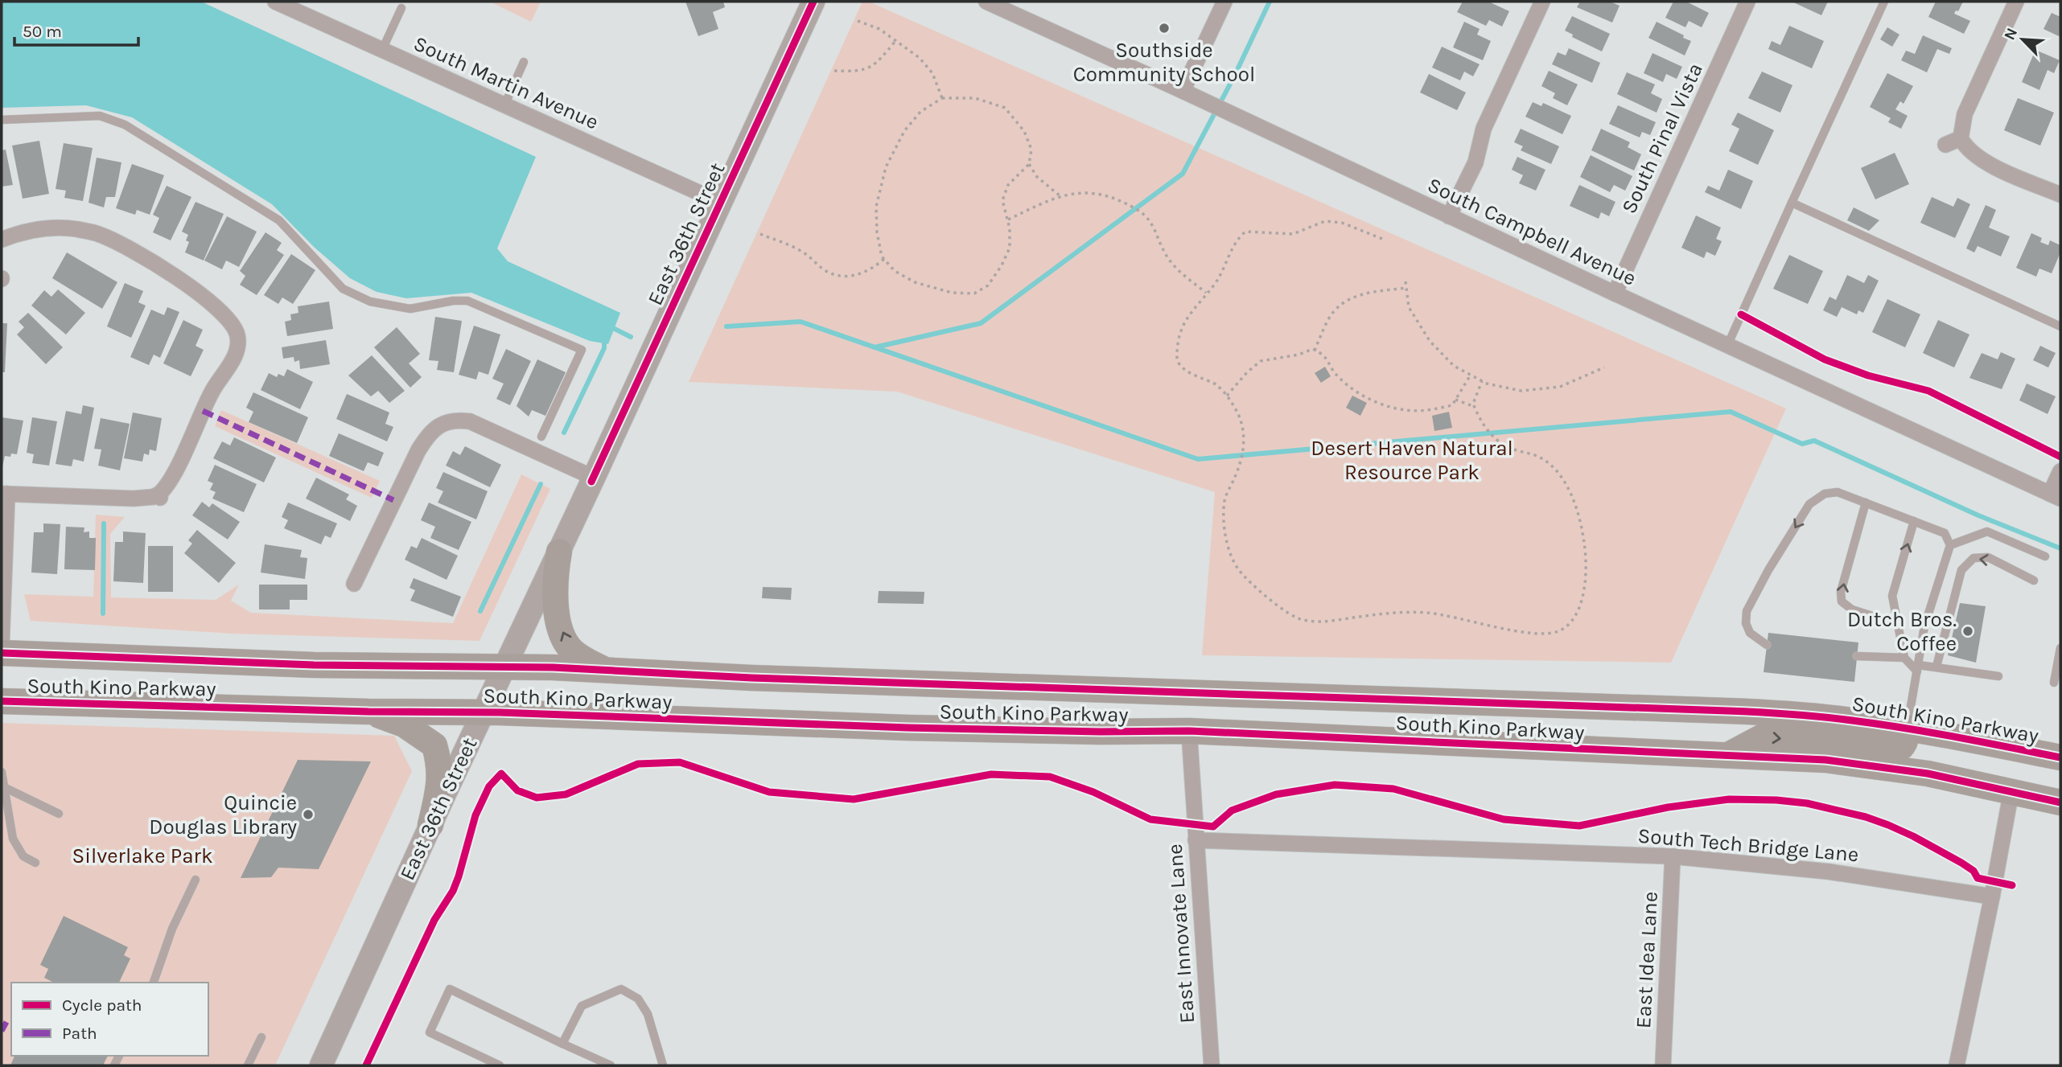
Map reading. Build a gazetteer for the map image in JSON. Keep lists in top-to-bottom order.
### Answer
{
  "streets": {
    "main road": ["East 36th Street", "South Kino Parkway"],
    "street": [
      "South Martin Avenue",
      "South Pinal Vista",
      "South Campbell Avenue",
      "South Tech Bridge Lane",
      "East Innovate Lane",
      "East Idea Lane"
    ]
  },
  "crossings": [
    ["South Martin Avenue", "East 36th Street"],
    ["South Pinal Vista", "South Campbell Avenue"],
    ["East 36th Street", "South Kino Parkway"],
    ["South Kino Parkway", "East Innovate Lane"],
    ["South Tech Bridge Lane", "East Innovate Lane"],
    ["South Tech Bridge Lane", "East Idea Lane"]
  ],
  "parks": ["Desert Haven Natural Resource Park", "Silverlake Park"],
  "places": ["Southside Community School", "Dutch Bros. Coffee", "Quincie Douglas Library"],
  "legend": ["Cycle path", "Path"],
  "scale_bar": "50 m",
  "north": "top left"
}
